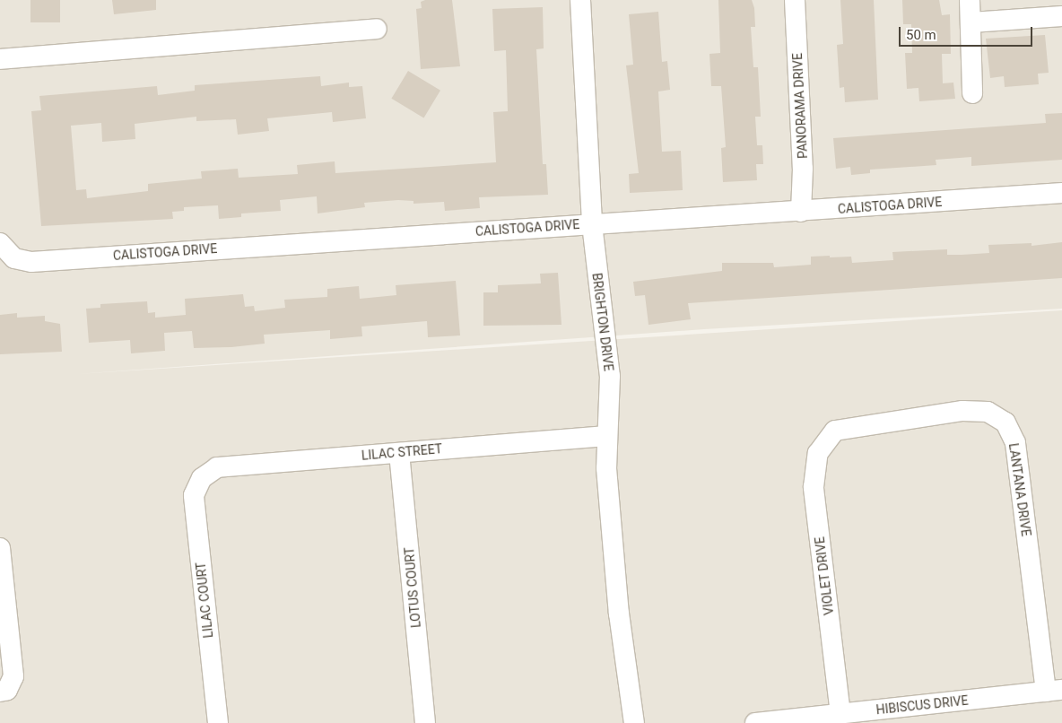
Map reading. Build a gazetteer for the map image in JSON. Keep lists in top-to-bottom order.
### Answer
{
  "streets": {
    "street": [
      "PANORAMA DRIVE",
      "CALISTOGA DRIVE",
      "BRIGHTON DRIVE",
      "LILAC STREET",
      "LANTANA DRIVE",
      "VIOLET DRIVE",
      "LOTUS COURT",
      "LILAC COURT",
      "HIBISCUS DRIVE"
    ]
  },
  "crossings": [
    ["PANORAMA DRIVE", "CALISTOGA DRIVE"],
    ["CALISTOGA DRIVE", "BRIGHTON DRIVE"],
    ["BRIGHTON DRIVE", "LILAC STREET"],
    ["LILAC STREET", "LOTUS COURT"],
    ["LILAC STREET", "LILAC COURT"],
    ["LANTANA DRIVE", "VIOLET DRIVE"],
    ["LANTANA DRIVE", "HIBISCUS DRIVE"],
    ["VIOLET DRIVE", "HIBISCUS DRIVE"]
  ],
  "scale_bar": "50 m"
}
